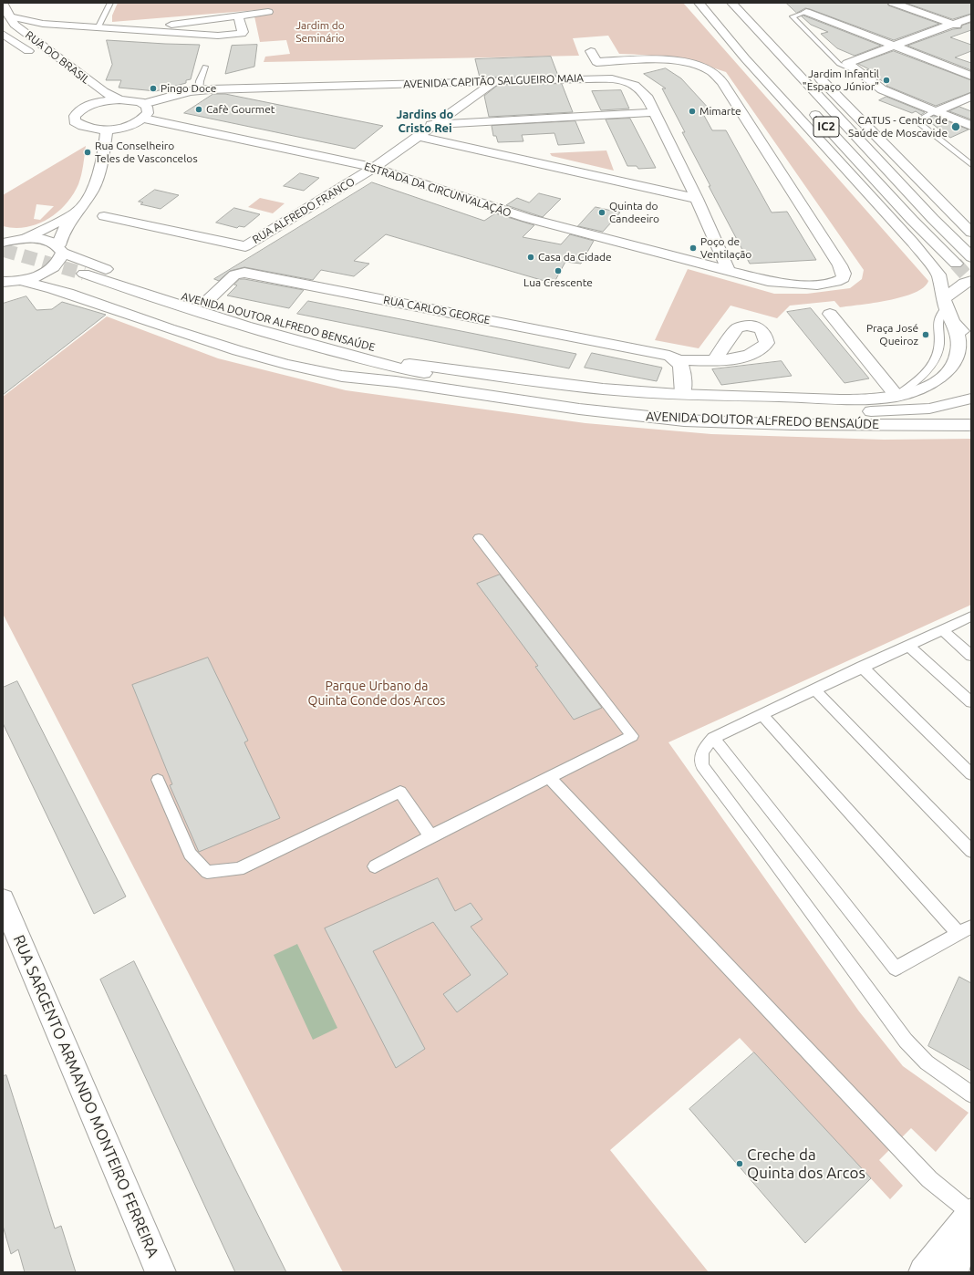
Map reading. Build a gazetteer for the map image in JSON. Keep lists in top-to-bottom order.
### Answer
{
  "streets": {
    "main road": [
      "RUA DO BRASIL",
      "AVENIDA CAPITÃO SALGUEIRO MAIA",
      "IC2",
      "ESTRADA DA CIRCUNVALAÇÃO",
      "RUA ALFREDO FRANCO",
      "RUA CARLOS GEORGE",
      "AVENIDA DOUTOR ALFREDO BENSAÚDE",
      "RUA SARGENTO ARMANDO MONTEIRO FERREIRA"
    ]
  },
  "crossings": [
    ["AVENIDA CAPITÃO SALGUEIRO MAIA", "ESTRADA DA CIRCUNVALAÇÃO"],
    ["AVENIDA CAPITÃO SALGUEIRO MAIA", "RUA ALFREDO FRANCO"],
    ["ESTRADA DA CIRCUNVALAÇÃO", "RUA ALFREDO FRANCO"],
    ["RUA CARLOS GEORGE", "AVENIDA DOUTOR ALFREDO BENSAÚDE"]
  ],
  "districts": ["Jardins do Cristo Rei"],
  "parks": ["Jardim do Seminário", "Parque Urbano da Quinta Conde dos Arcos"],
  "places": [
    "Jardim Infantil \"Espaço Júnior\"",
    "Pingo Doce",
    "Cafè Gourmet",
    "Mimarte",
    "CATUS - Centro de Saúde de Moscavide",
    "Rua Conselheiro Teles de Vasconcelos",
    "Quinta do Candeeiro",
    "Poço de Ventilação",
    "Casa da Cidade",
    "Lua Crescente",
    "Praça José Queiroz",
    "Creche da Quinta dos Arcos"
  ]
}
